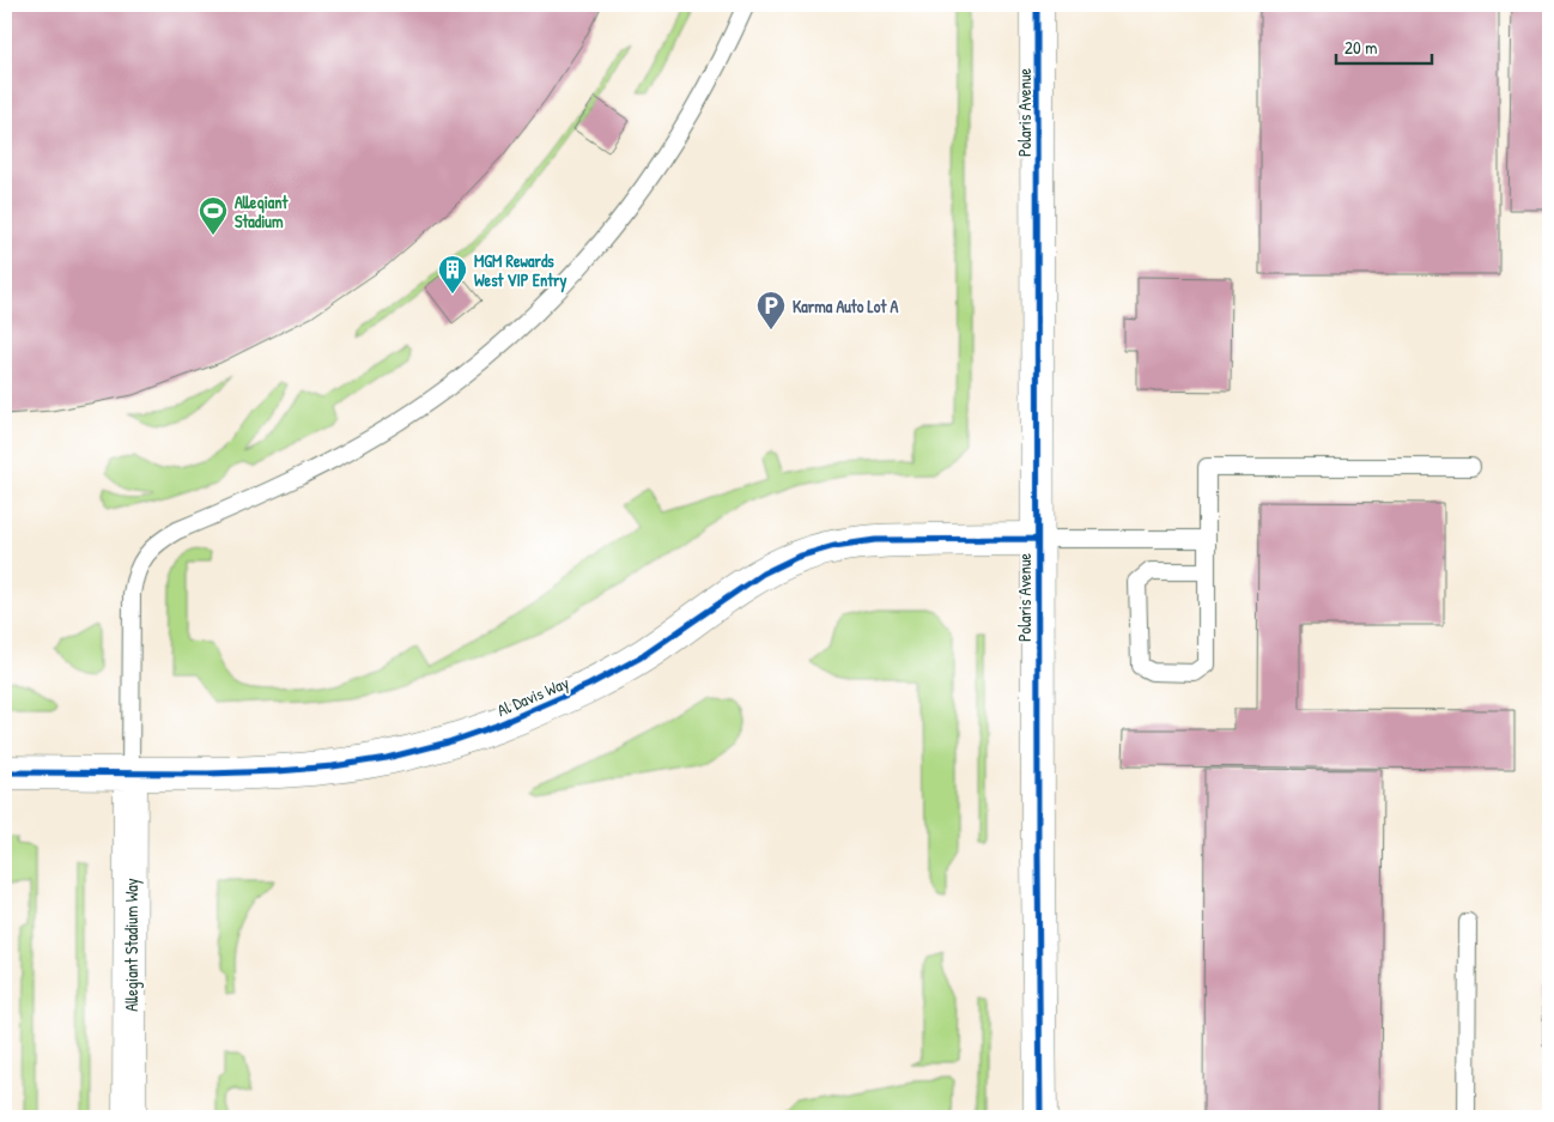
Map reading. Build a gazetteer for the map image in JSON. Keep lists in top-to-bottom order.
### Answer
{
  "streets": {
    "street": ["Polaris Avenue", "Al Davis Way", "Allegiant Stadium Way"]
  },
  "crossings": [
    ["Polaris Avenue", "Al Davis Way"],
    ["Al Davis Way", "Allegiant Stadium Way"]
  ],
  "places": {
    "sports": ["Allegiant Stadium"],
    "building": ["MGM Rewards West VIP Entry"],
    "parking": ["Karma Auto Lot A"]
  },
  "scale_bar": "20 m"
}
